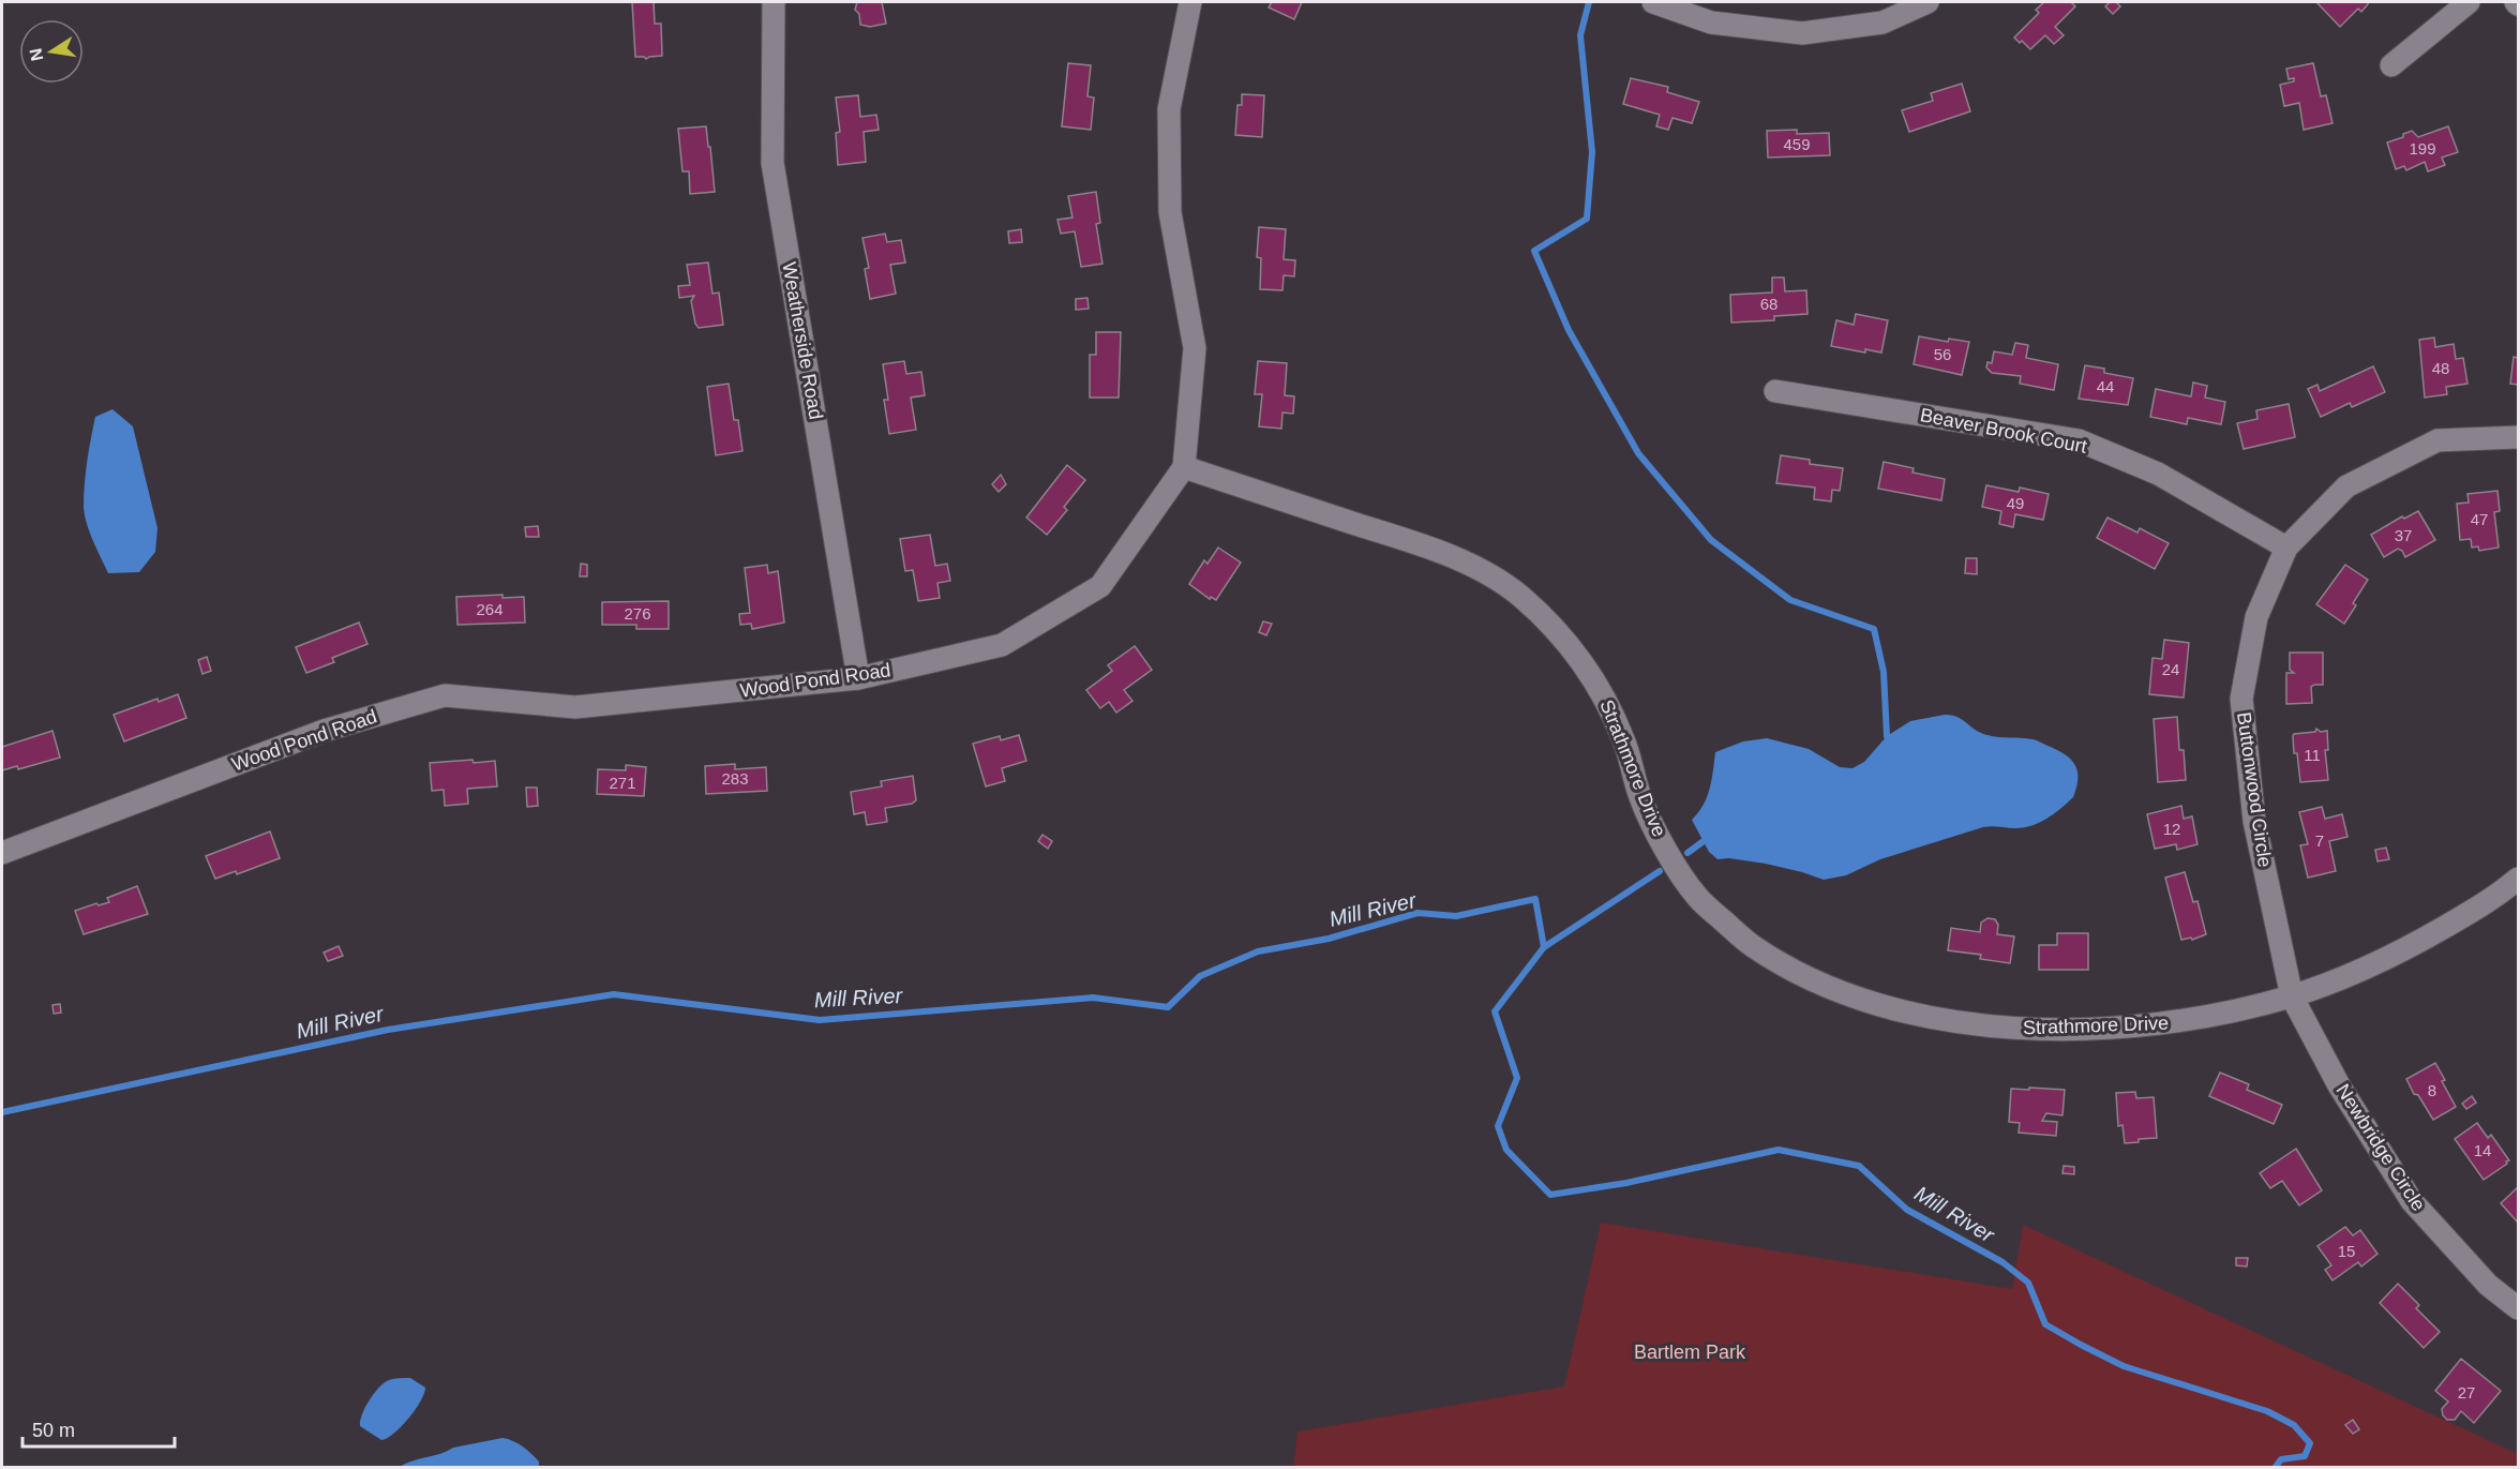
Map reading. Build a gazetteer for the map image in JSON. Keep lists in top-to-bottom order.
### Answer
{
  "streets": {
    "street": [
      "Weatherside Road",
      "Beaver Brook Court",
      "Wood Pond Road",
      "Strathmore Drive",
      "Buttonwood Circle",
      "Newbridge Circle"
    ]
  },
  "crossings": [
    ["Weatherside Road", "Wood Pond Road"],
    ["Beaver Brook Court", "Buttonwood Circle"],
    ["Wood Pond Road", "Strathmore Drive"],
    ["Strathmore Drive", "Buttonwood Circle"],
    ["Strathmore Drive", "Newbridge Circle"],
    ["Buttonwood Circle", "Newbridge Circle"]
  ],
  "water": ["Mill River"],
  "parks": ["Bartlem Park"],
  "house_numbers": [
    "459",
    "199",
    "68",
    "56",
    "48",
    "44",
    "49",
    "47",
    "37",
    "264",
    "276",
    "24",
    "11",
    "283",
    "271",
    "12",
    "7",
    "8",
    "14",
    "15",
    "27"
  ],
  "scale_bar": "50 m",
  "north": "left"
}
